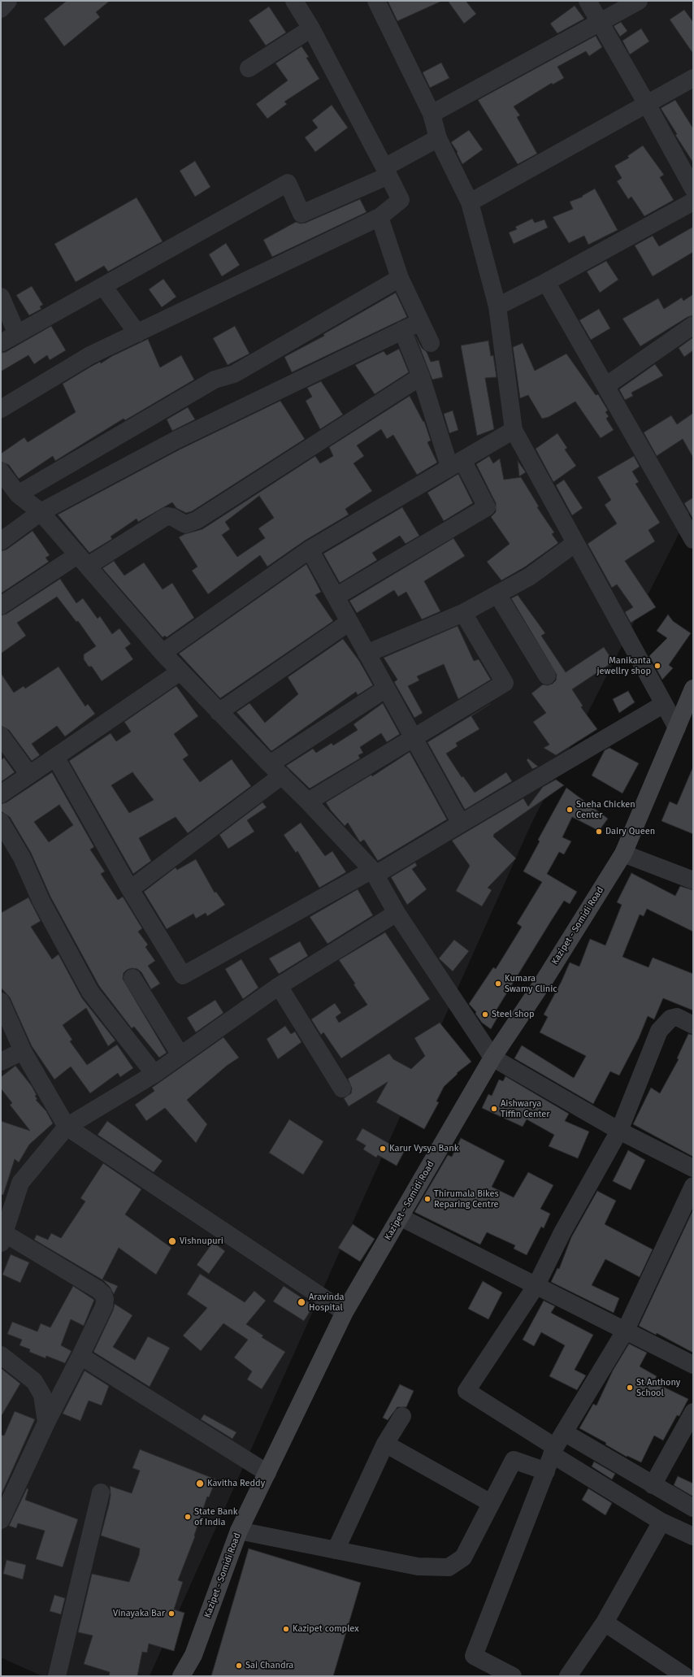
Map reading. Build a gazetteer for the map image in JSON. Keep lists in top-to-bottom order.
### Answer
{
  "streets": {
    "street": ["Kazipet - Somidi Road"]
  },
  "places": [
    "Manikanta jewellry shop",
    "Sneha Chicken Center",
    "Dairy Queen",
    "Kumara Swamy Clinic",
    "Steel shop",
    "Aishwarya Tiffin Center",
    "Karur Vysya Bank",
    "Thirumala Bikes Reparing Centre",
    "Vishnupuri",
    "Aravinda Hospital",
    "St Anthony School",
    "Kavitha Reddy",
    "State Bank of India",
    "Vinayaka Bar",
    "Kazipet complex",
    "Sai Chandra"
  ]
}
